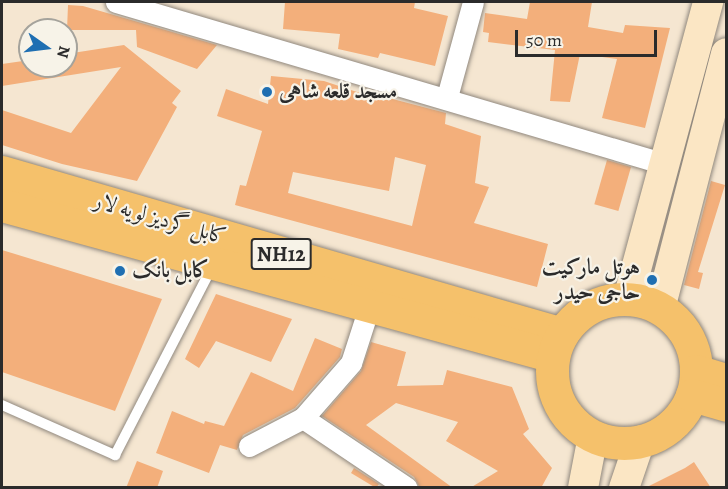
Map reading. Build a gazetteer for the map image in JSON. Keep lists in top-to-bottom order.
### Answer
{
  "streets": {
    "highway": ["کابل گردیز لویه لار", "NH12"]
  },
  "places": ["مسجد قلعه شاهی", "کابل بانک", "هوتل مارکیت حاجی حیدر"],
  "scale_bar": "50 m",
  "north": "right"
}
